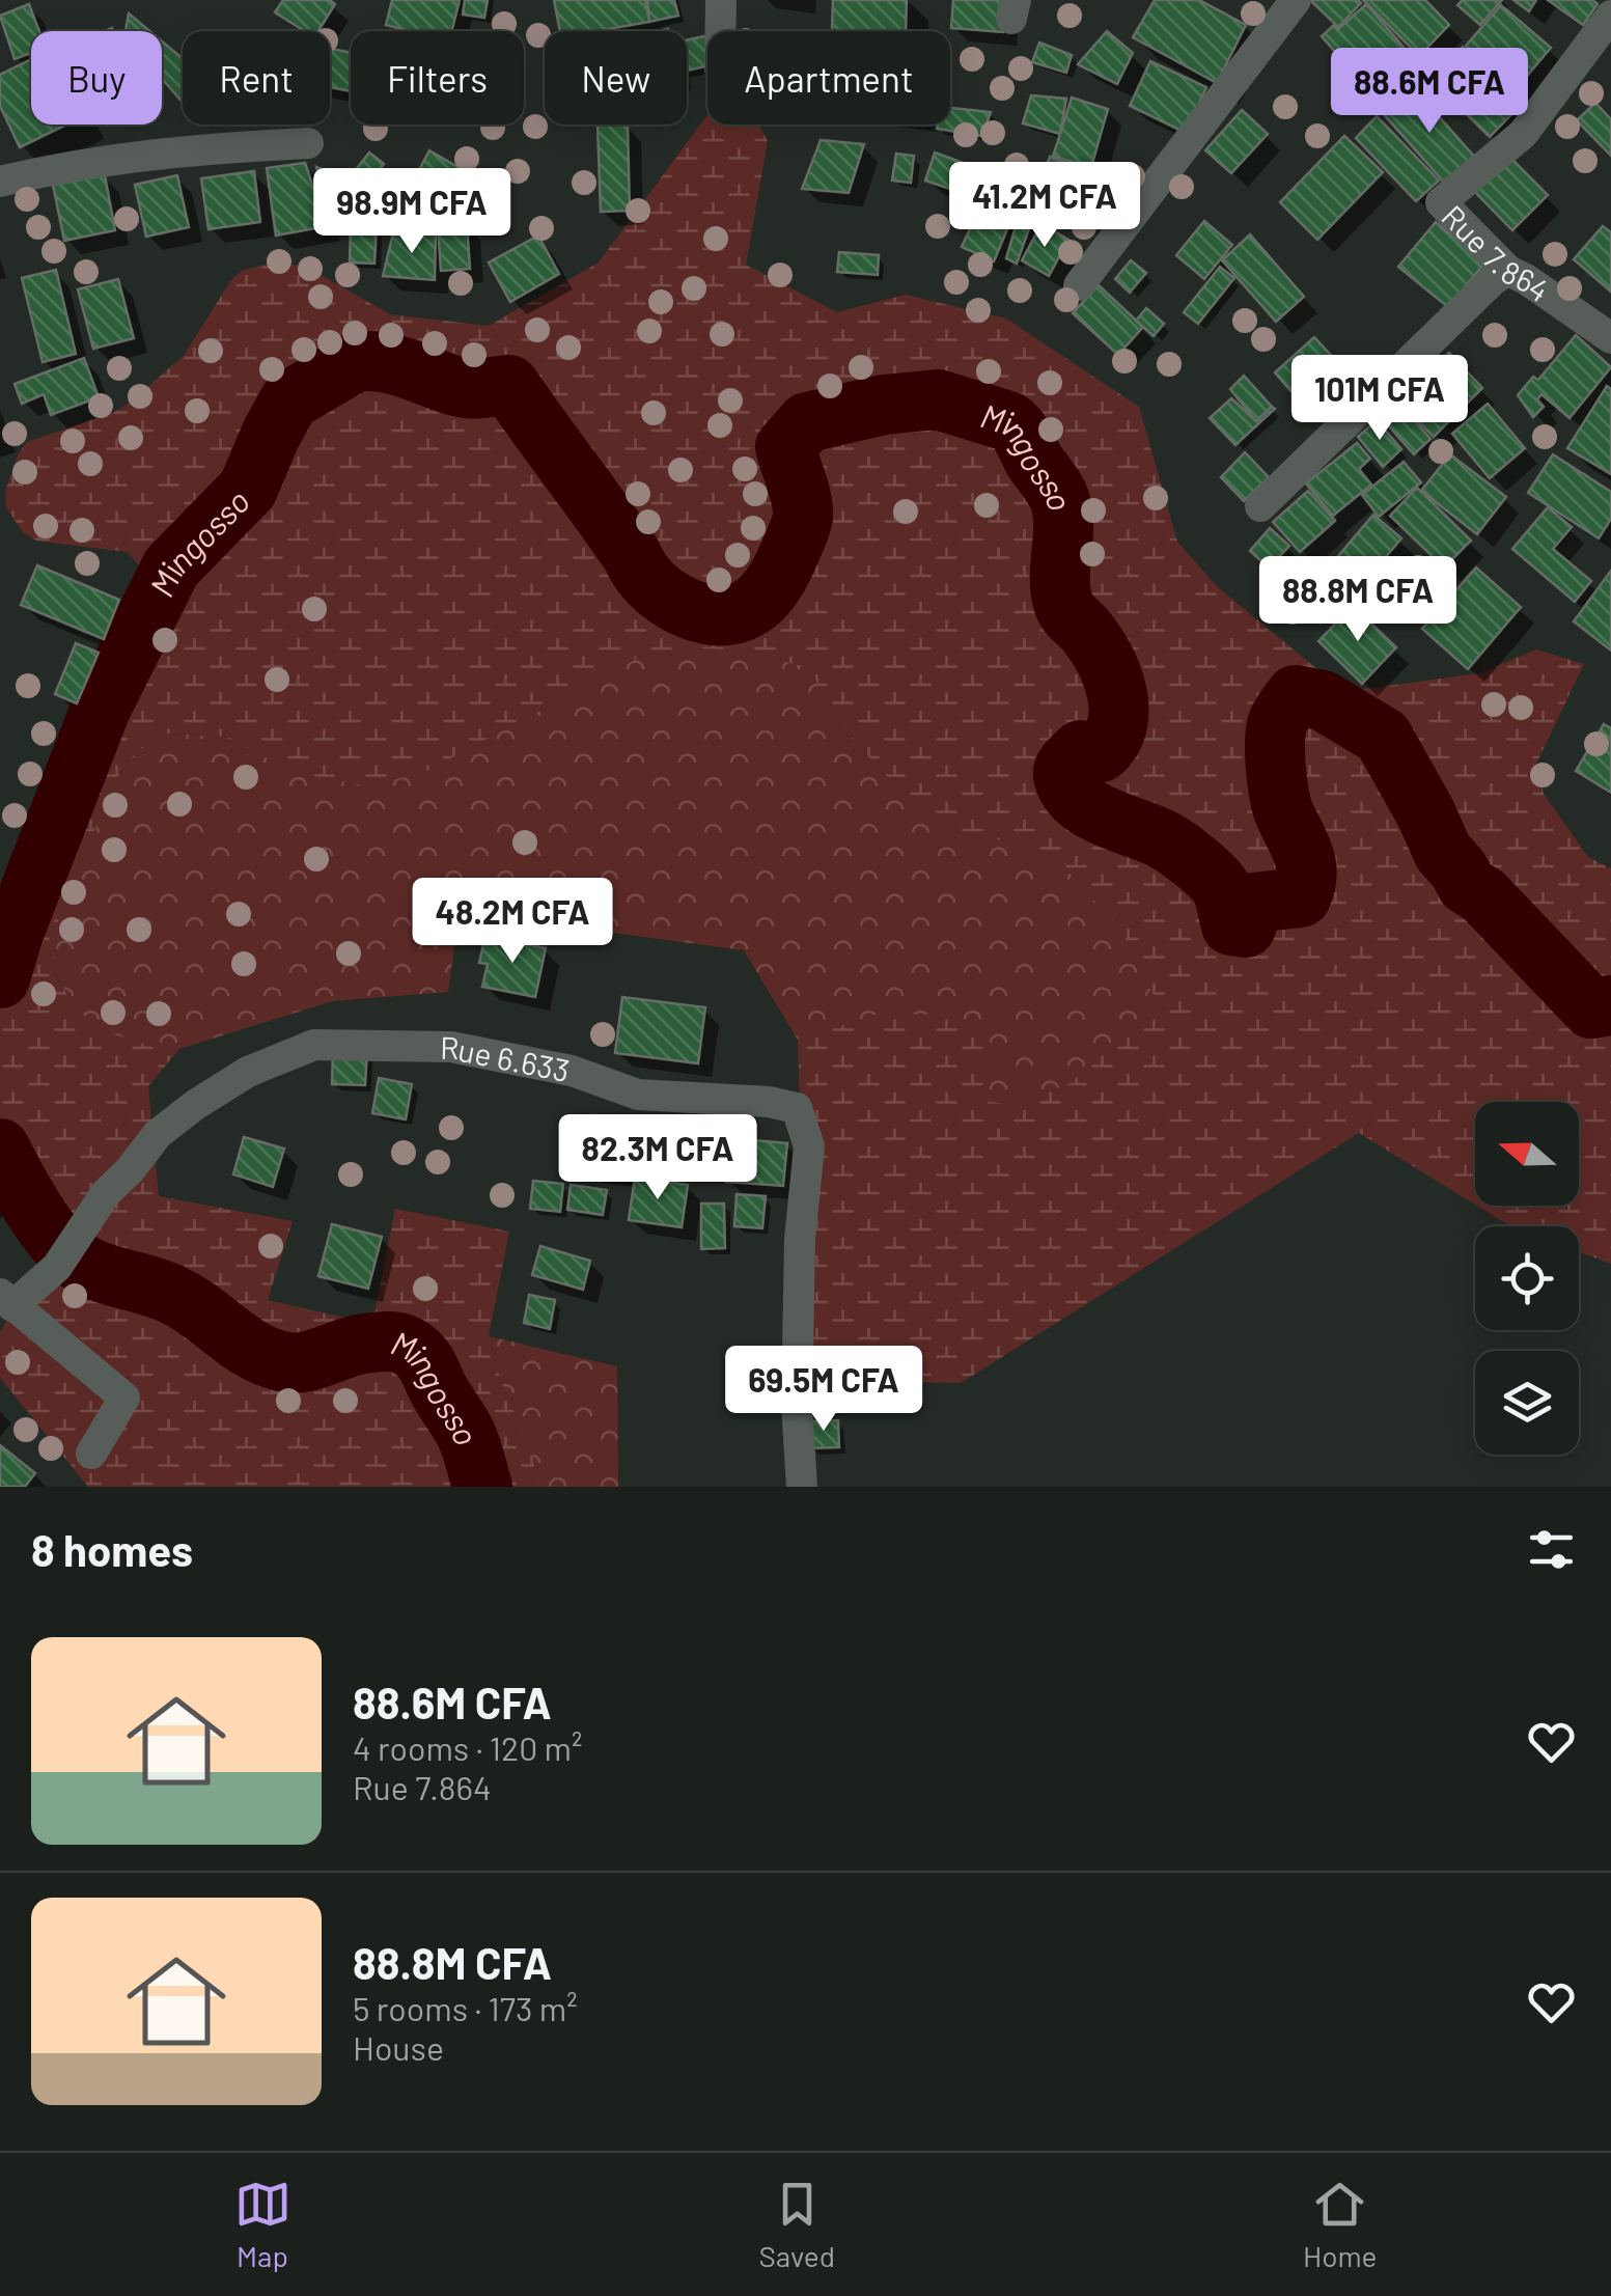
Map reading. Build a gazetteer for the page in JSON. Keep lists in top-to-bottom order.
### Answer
{
  "streets": {
    "street": ["Rue 7.864", "Rue 6.633"]
  },
  "water": ["Mingosso"],
  "north": "left",
  "page": {
    "chip": [
      "Buy",
      "Rent",
      "Filters",
      "New",
      "Apartment"
    ],
    "price": [
      "88.6M CFA",
      "41.2M CFA",
      "98.9M CFA",
      "101M CFA",
      "88.8M CFA",
      "48.2M CFA",
      "82.3M CFA",
      "69.5M CFA"
    ],
    "heading": "8 homes",
    "list": [
      {
        "name": "88.6M CFA",
        "note": "4 rooms · 120 m² · Rue 7.864"
      },
      {
        "name": "88.8M CFA",
        "note": "5 rooms · 173 m² · House"
      }
    ],
    "tabs": ["Map", "Saved", "Home"]
  }
}
